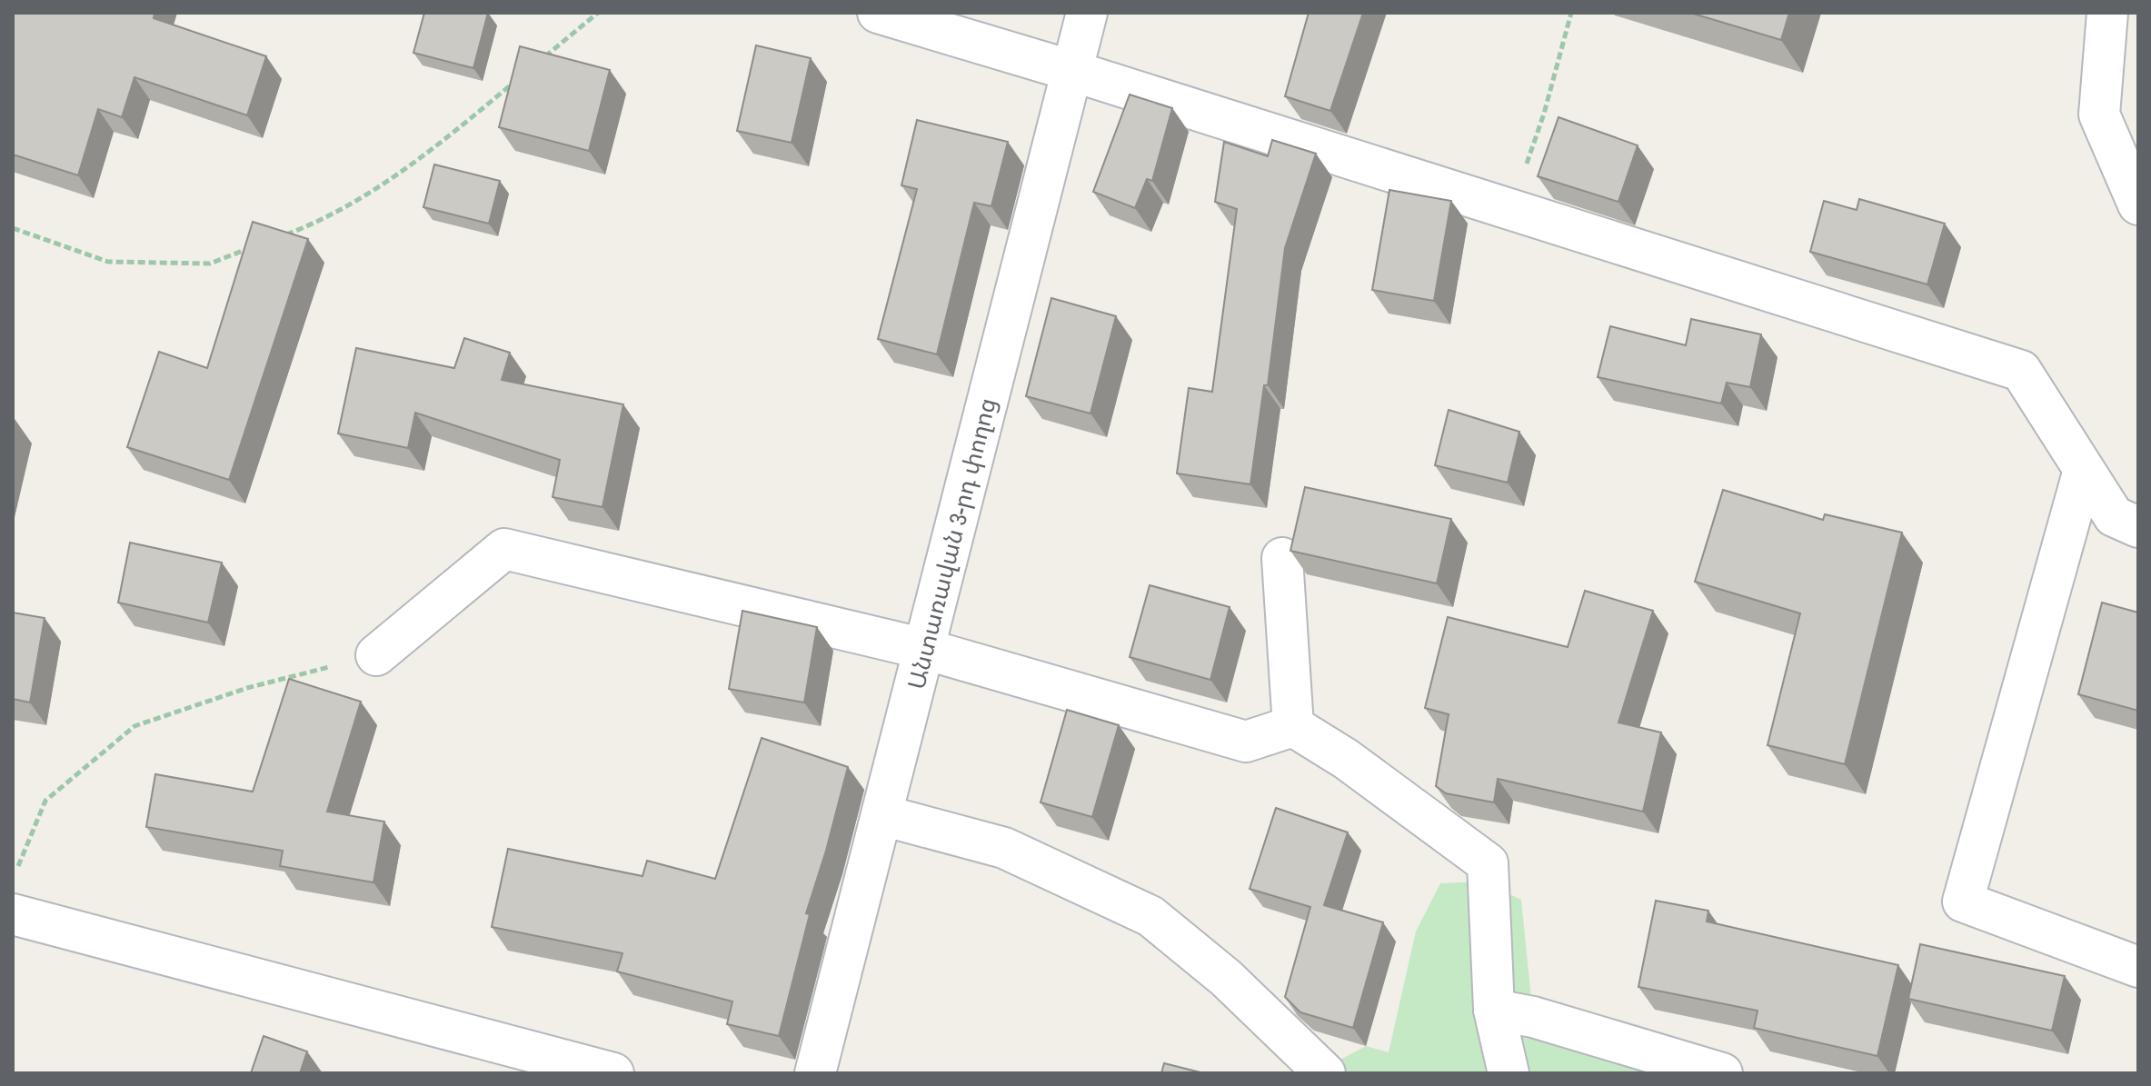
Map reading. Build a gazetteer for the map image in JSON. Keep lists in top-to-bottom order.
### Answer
{
  "streets": {
    "street": ["Անտառավան 3-րդ փողոց"]
  }
}
